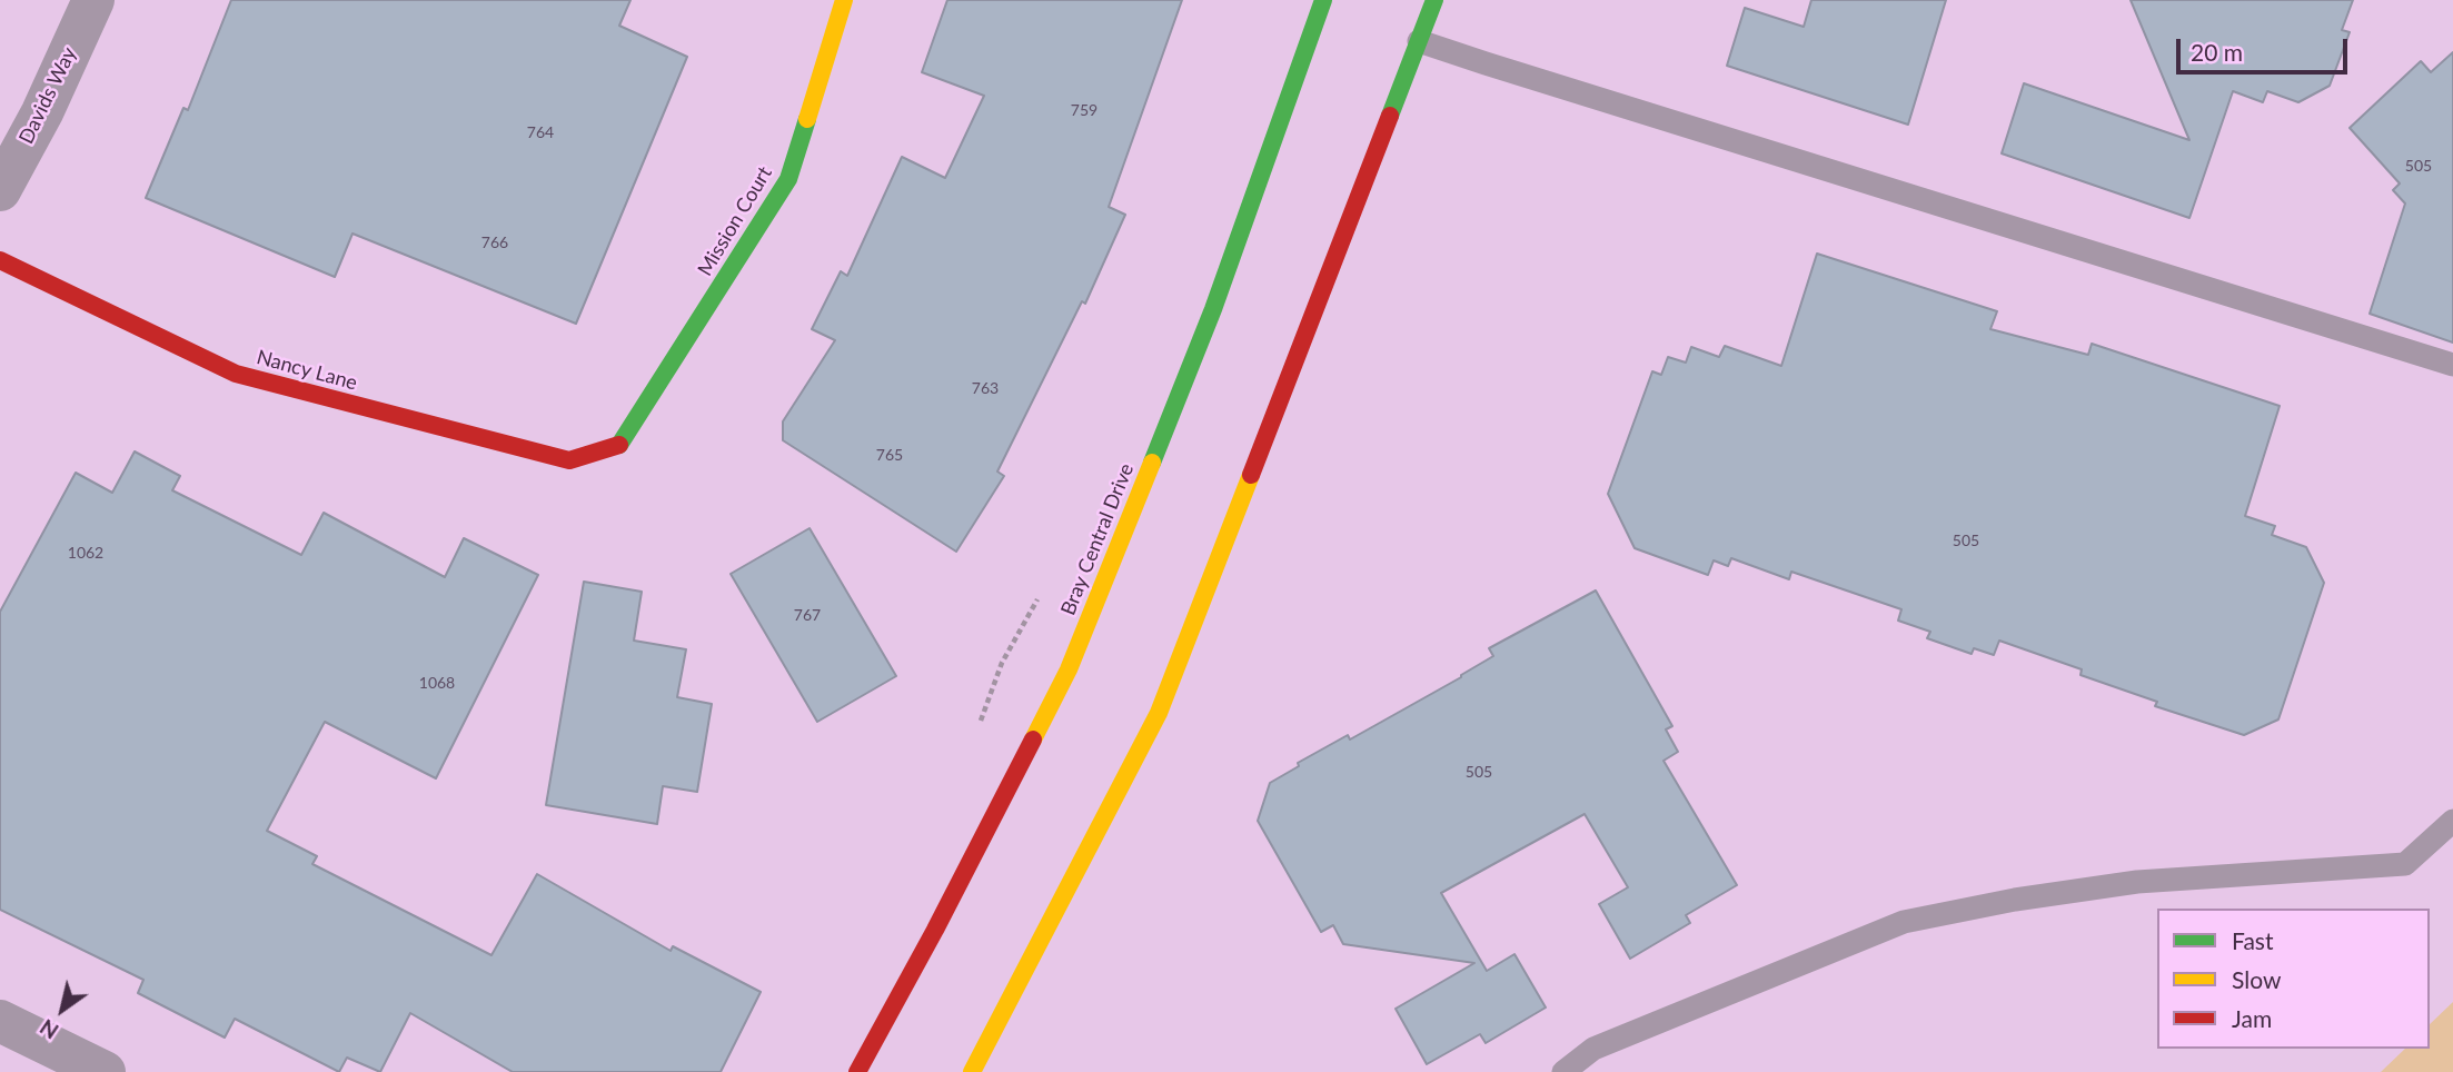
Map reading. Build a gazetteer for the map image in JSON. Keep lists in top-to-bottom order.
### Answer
{
  "streets": {
    "street": [
      "Davids Way",
      "Mission Court",
      "Nancy Lane",
      "Bray Central Drive"
    ]
  },
  "crossings": [
    ["Mission Court", "Nancy Lane"]
  ],
  "house_numbers": [
    "759",
    "764",
    "505",
    "766",
    "763",
    "765",
    "505",
    "1062",
    "767",
    "1068",
    "505"
  ],
  "legend": ["Fast", "Slow", "Jam"],
  "scale_bar": "20 m",
  "north": "bottom left"
}
